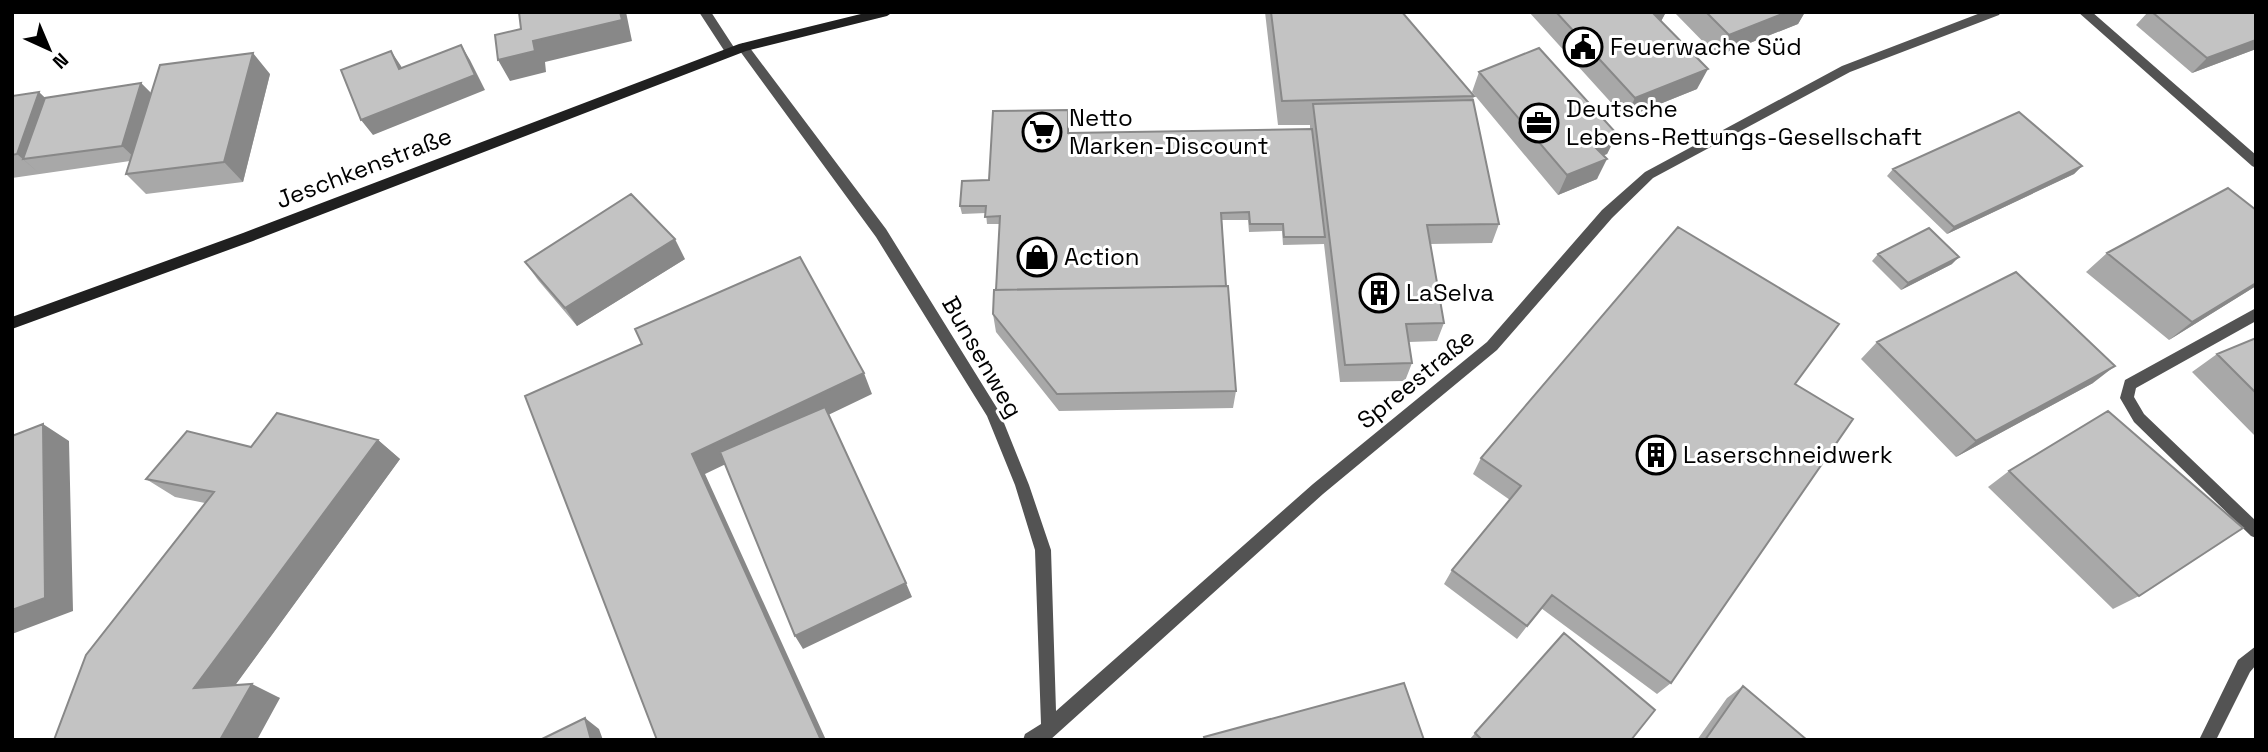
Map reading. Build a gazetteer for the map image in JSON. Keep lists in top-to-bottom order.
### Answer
{
  "streets": {
    "street": ["Jeschkenstraße", "Bunsenweg", "Spreestraße"]
  },
  "crossings": [
    ["Jeschkenstraße", "Bunsenweg"],
    ["Bunsenweg", "Spreestraße"]
  ],
  "places": {
    "public building": ["Feuerwache Süd"],
    "office": ["Deutsche Lebens-Rettungs-Gesellschaft"],
    "supermarket": ["Netto Marken-Discount"],
    "shop": ["Action"],
    "building": ["LaSelva", "Laserschneidwerk"]
  },
  "north": "bottom right"
}
